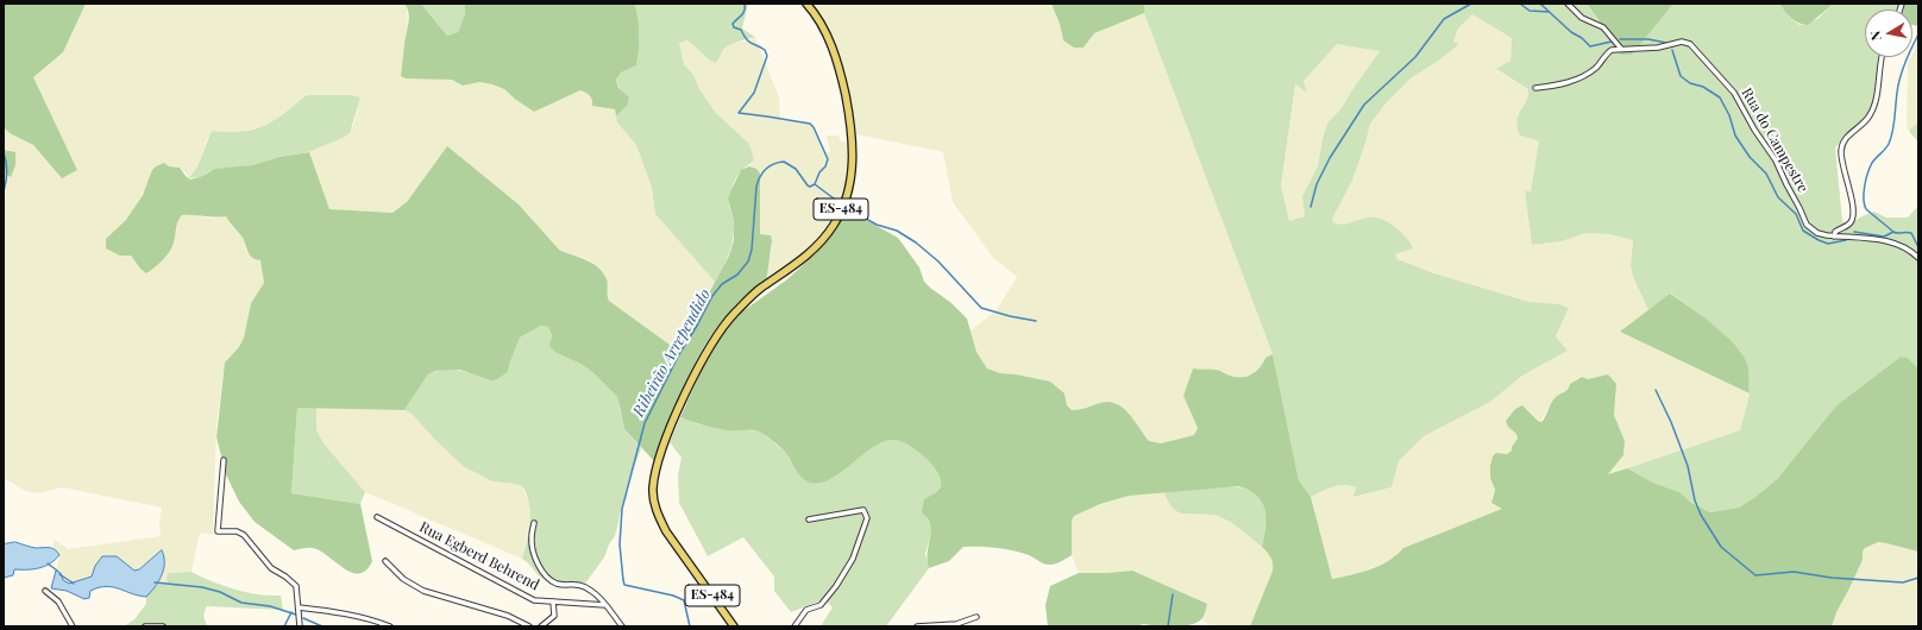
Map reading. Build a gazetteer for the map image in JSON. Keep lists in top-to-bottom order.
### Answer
{
  "streets": {
    "main road": ["ES-484"],
    "street": ["Rua do Campestre", "Rua Egberd Behrend"]
  },
  "water": ["Ribeirão Arrependido"],
  "north": "left"
}
